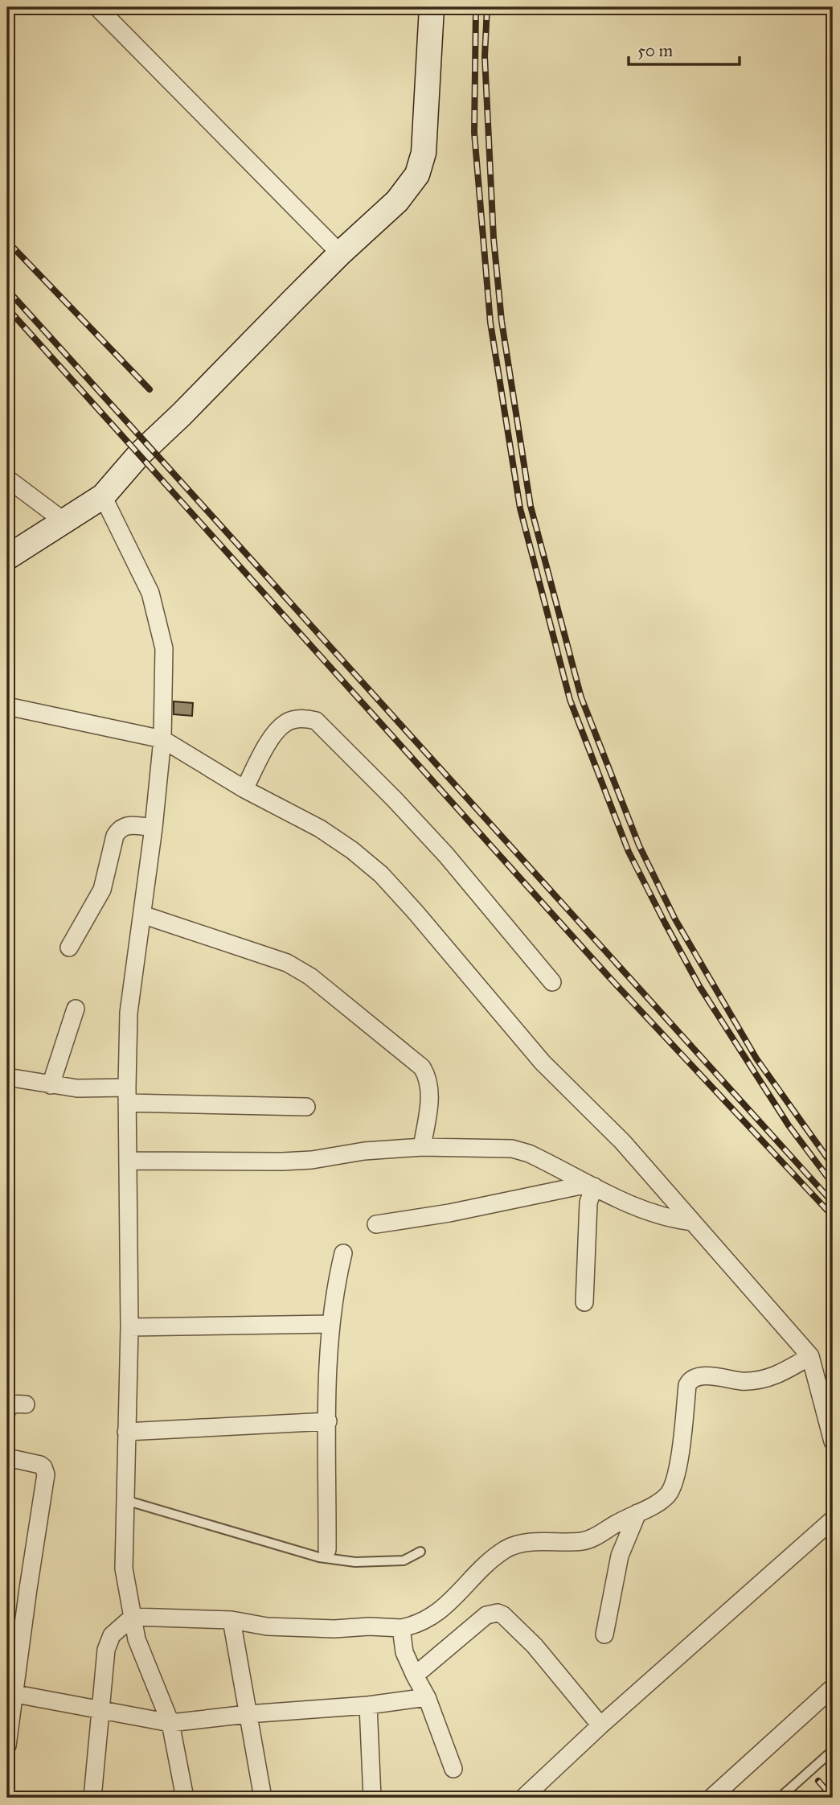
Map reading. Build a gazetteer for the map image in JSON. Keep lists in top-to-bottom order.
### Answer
{
  "scale_bar": "50 m"
}
